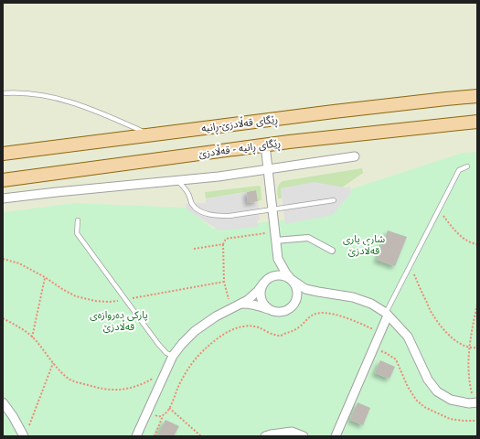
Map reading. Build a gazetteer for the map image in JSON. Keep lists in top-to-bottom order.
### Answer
{
  "streets": {
    "main road": ["ڕێگای قەڵادزێ-ڕانیە", "ڕێگای ڕانیە - قەڵادزێ"]
  },
  "parks": ["شاری یاری قەڵادزێ", "پارکی دەروازەی قەڵادزێ"]
}
